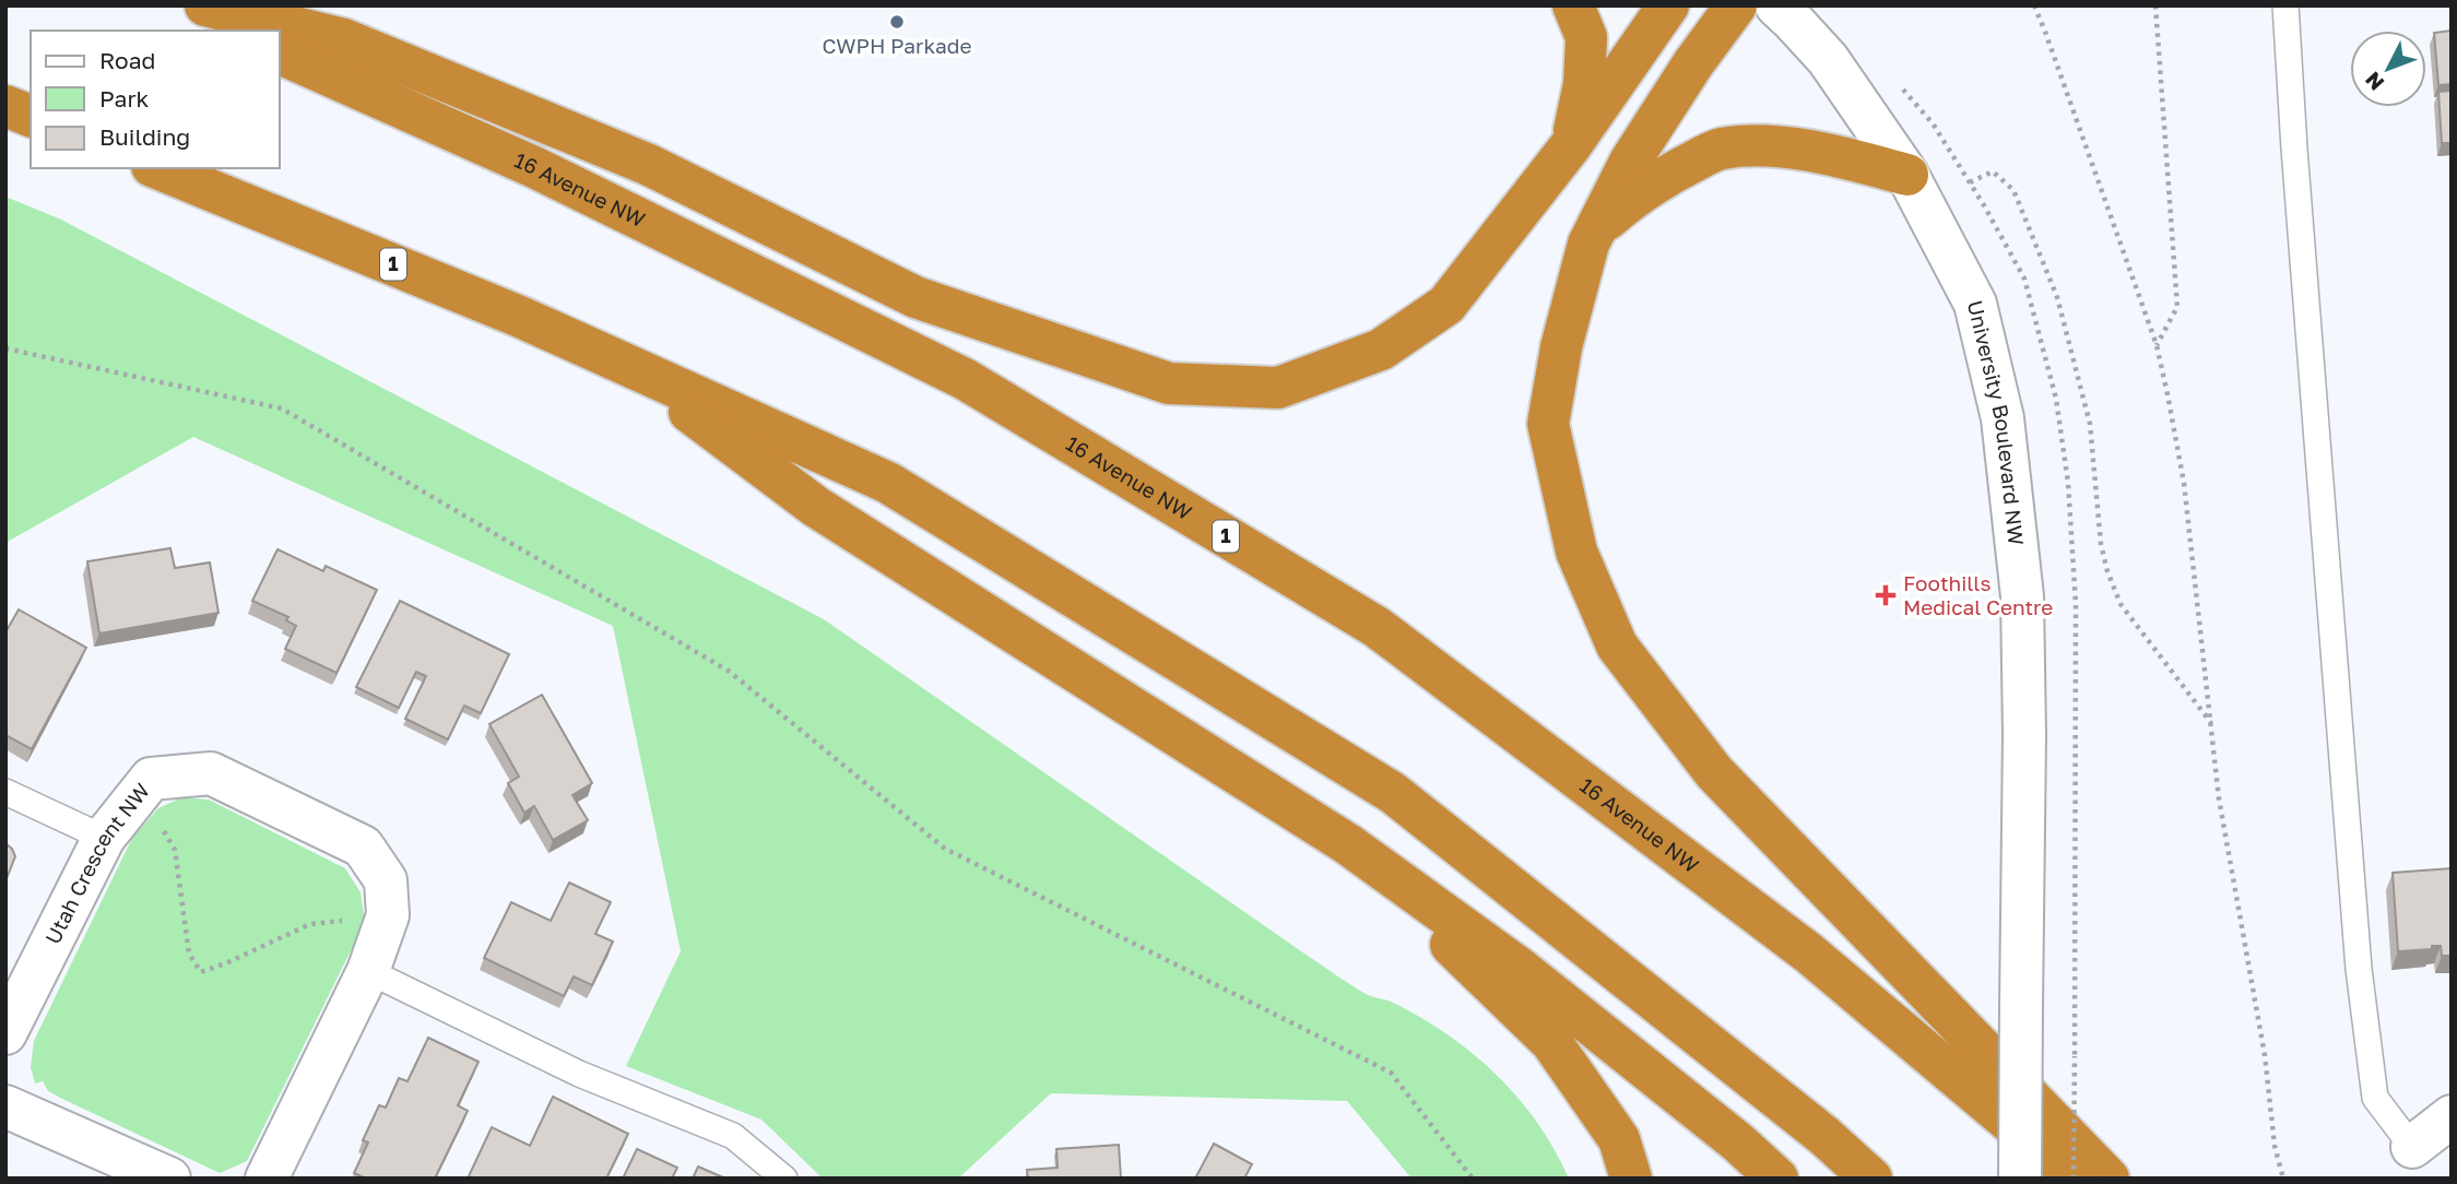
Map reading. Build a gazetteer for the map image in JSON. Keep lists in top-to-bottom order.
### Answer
{
  "streets": {
    "highway": ["16 Avenue NW", "1"],
    "street": ["University Boulevard NW", "Utah Crescent NW"]
  },
  "places": {
    "other": ["CWPH Parkade"],
    "health": ["Foothills Medical Centre"]
  },
  "legend": ["Road", "Park", "Building"],
  "north": "bottom left"
}
